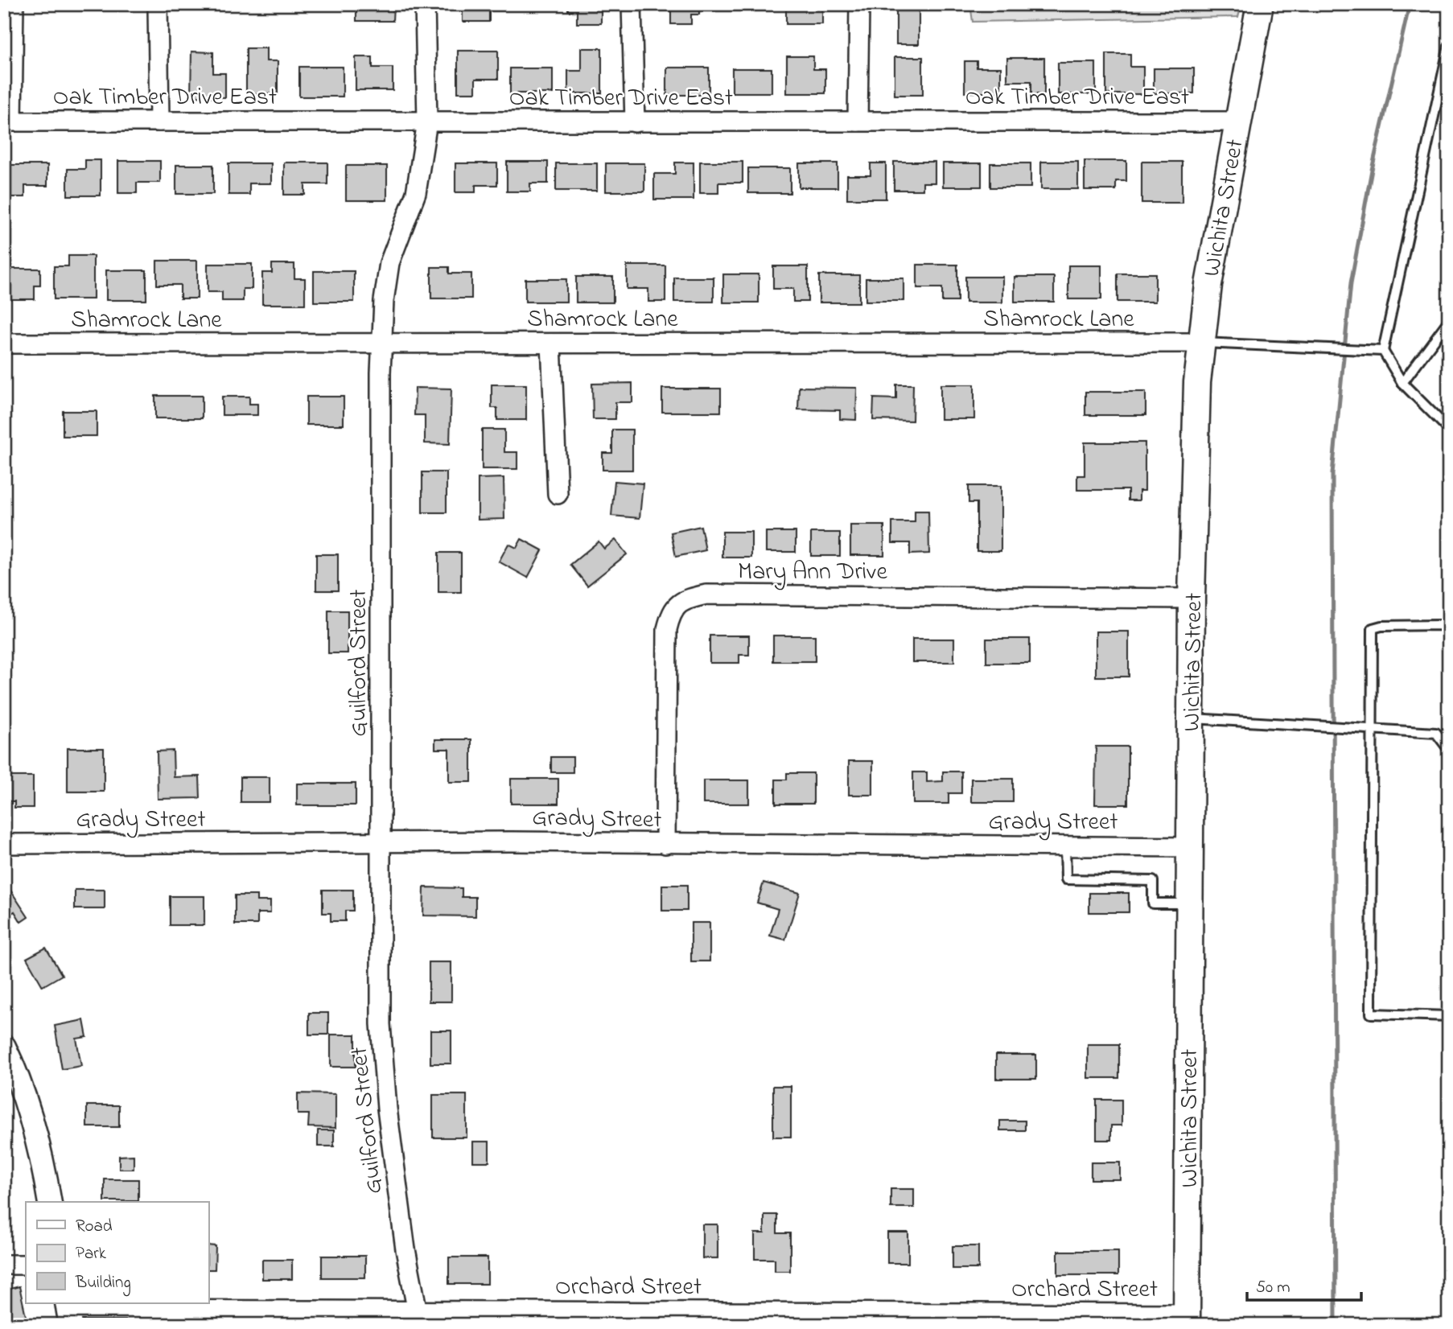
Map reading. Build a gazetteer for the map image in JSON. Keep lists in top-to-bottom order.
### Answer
{
  "streets": {
    "main road": ["Wichita Street"],
    "street": [
      "Oak Timber Drive East",
      "Shamrock Lane",
      "Mary Ann Drive",
      "Guilford Street",
      "Grady Street",
      "Orchard Street"
    ]
  },
  "crossings": [
    ["Oak Timber Drive East", "Wichita Street"],
    ["Oak Timber Drive East", "Guilford Street"],
    ["Wichita Street", "Shamrock Lane"],
    ["Wichita Street", "Mary Ann Drive"],
    ["Wichita Street", "Grady Street"],
    ["Wichita Street", "Orchard Street"],
    ["Shamrock Lane", "Guilford Street"],
    ["Mary Ann Drive", "Grady Street"],
    ["Guilford Street", "Grady Street"],
    ["Guilford Street", "Orchard Street"]
  ],
  "legend": ["Road", "Park", "Building"],
  "scale_bar": "50 m"
}
